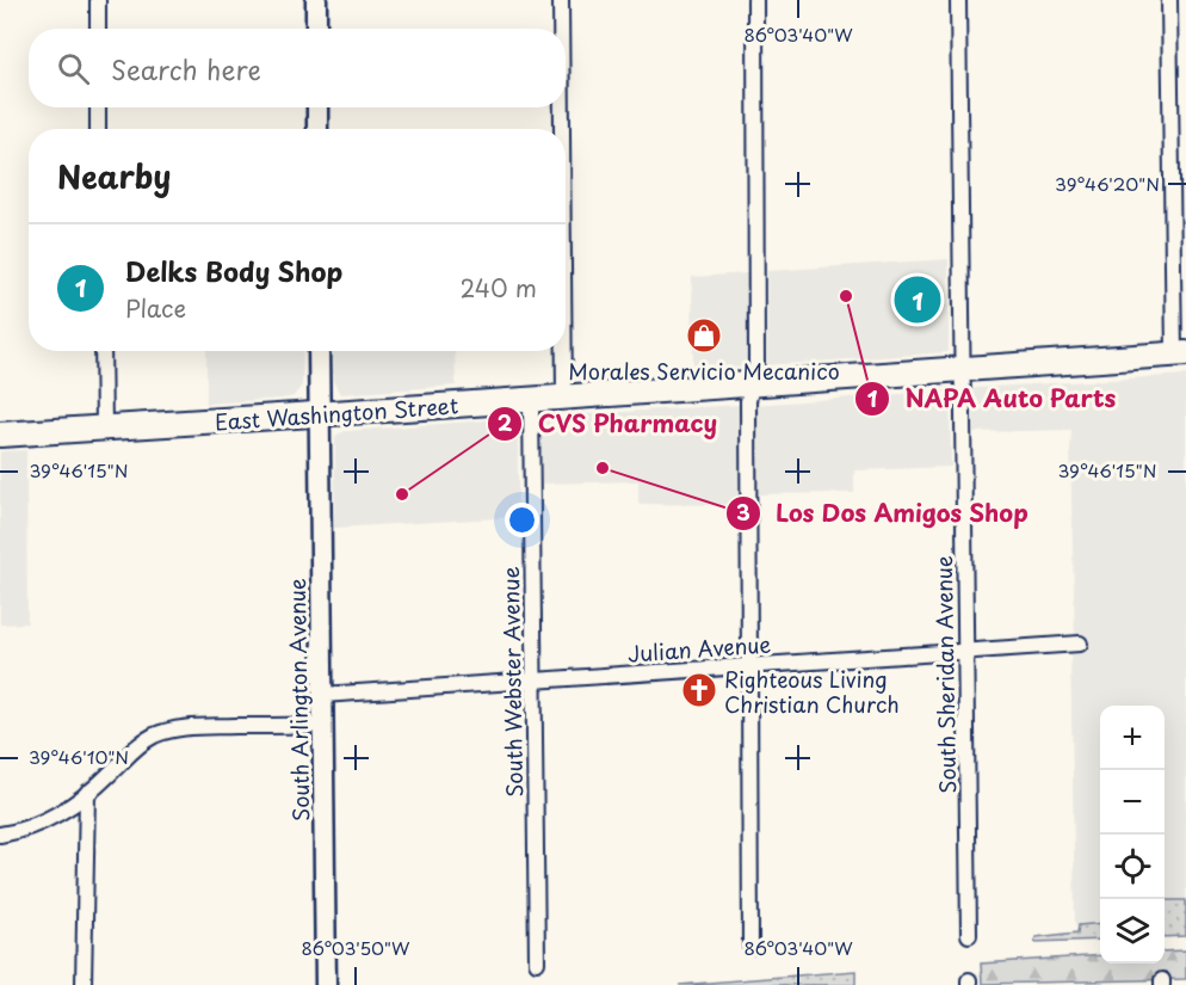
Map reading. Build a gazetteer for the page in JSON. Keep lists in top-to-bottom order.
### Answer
{
  "streets": {
    "main road": ["East Washington Street", "South Arlington Avenue"],
    "street": ["Julian Avenue", "South Sheridan Avenue", "South Webster Avenue"]
  },
  "crossings": [
    ["East Washington Street", "South Sheridan Avenue"],
    ["East Washington Street", "South Webster Avenue"],
    ["East Washington Street", "South Arlington Avenue"],
    ["Julian Avenue", "South Sheridan Avenue"],
    ["Julian Avenue", "South Webster Avenue"],
    ["Julian Avenue", "South Arlington Avenue"]
  ],
  "places": {
    "other": ["NAPA Auto Parts", "Los Dos Amigos Shop", "CVS Pharmacy"],
    "shop": ["Morales Servicio Mecanico"],
    "church": ["Righteous Living Christian Church"]
  },
  "page": {
    "search": "Search here",
    "heading": "Nearby",
    "list": [
      {
        "mark": "1",
        "name": "Delks Body Shop",
        "note": "Place",
        "value": "240 m"
      }
    ],
    "pins": "1",
    "map_buttons": ["+", "−"]
  },
  "coordinates": [
    "86°03'40\"W",
    "39°46'20\"N",
    "39°46'15\"N",
    "39°46'10\"N",
    "86°03'50\"W"
  ]
}
